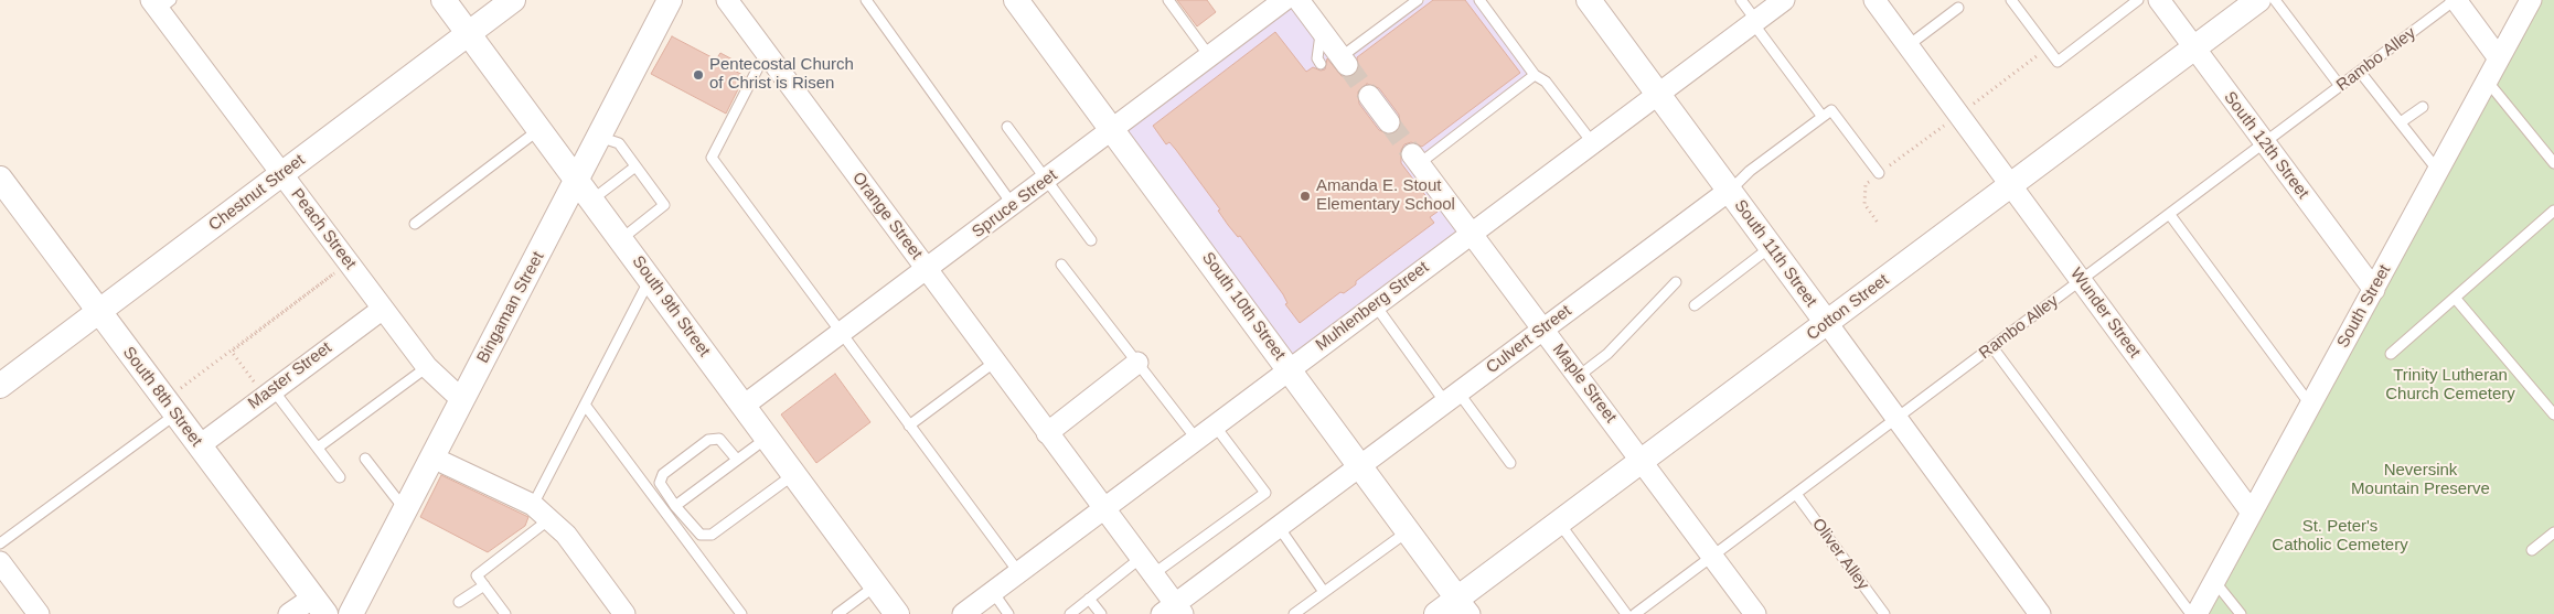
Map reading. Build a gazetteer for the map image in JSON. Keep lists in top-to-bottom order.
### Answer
{
  "streets": {
    "street": [
      "South 12th Street",
      "Chestnut Street",
      "Spruce Street",
      "Orange Street",
      "Peach Street",
      "South 11th Street",
      "South 9th Street",
      "South 10th Street",
      "Muhlenberg Street",
      "South Street",
      "Bingaman Street",
      "Cotton Street",
      "Wunder Street",
      "Culvert Street",
      "Master Street",
      "Maple Street",
      "South 8th Street"
    ],
    "lane": ["Rambo Alley", "Oliver Alley"]
  },
  "crossings": [
    ["Rambo Alley", "South 12th Street"],
    ["Rambo Alley", "South 11th Street"],
    ["Rambo Alley", "Wunder Street"],
    ["Rambo Alley", "Maple Street"],
    ["Rambo Alley", "Oliver Alley"],
    ["South 12th Street", "South Street"],
    ["South 12th Street", "Cotton Street"],
    ["Chestnut Street", "Peach Street"],
    ["Chestnut Street", "South 9th Street"],
    ["Chestnut Street", "South 8th Street"],
    ["Spruce Street", "Orange Street"],
    ["Spruce Street", "South 9th Street"],
    ["Spruce Street", "South 10th Street"],
    ["Orange Street", "Muhlenberg Street"],
    ["Orange Street", "Culvert Street"],
    ["Peach Street", "Bingaman Street"],
    ["Peach Street", "Master Street"],
    ["South 11th Street", "Muhlenberg Street"],
    ["South 11th Street", "Cotton Street"],
    ["South 11th Street", "Culvert Street"],
    ["South 9th Street", "Bingaman Street"],
    ["South 10th Street", "Muhlenberg Street"],
    ["South 10th Street", "Cotton Street"],
    ["South 10th Street", "Culvert Street"],
    ["Muhlenberg Street", "Maple Street"],
    ["South Street", "Wunder Street"],
    ["Cotton Street", "Wunder Street"],
    ["Cotton Street", "Maple Street"],
    ["Culvert Street", "Maple Street"],
    ["Master Street", "South 8th Street"]
  ],
  "parks": ["Trinity Lutheran Church Cemetery", "Neversink Mountain Preserve", "St. Peter's Catholic Cemetery"],
  "places": ["Pentecostal Church of Christ is Risen", "Amanda E. Stout Elementary School"]
}
